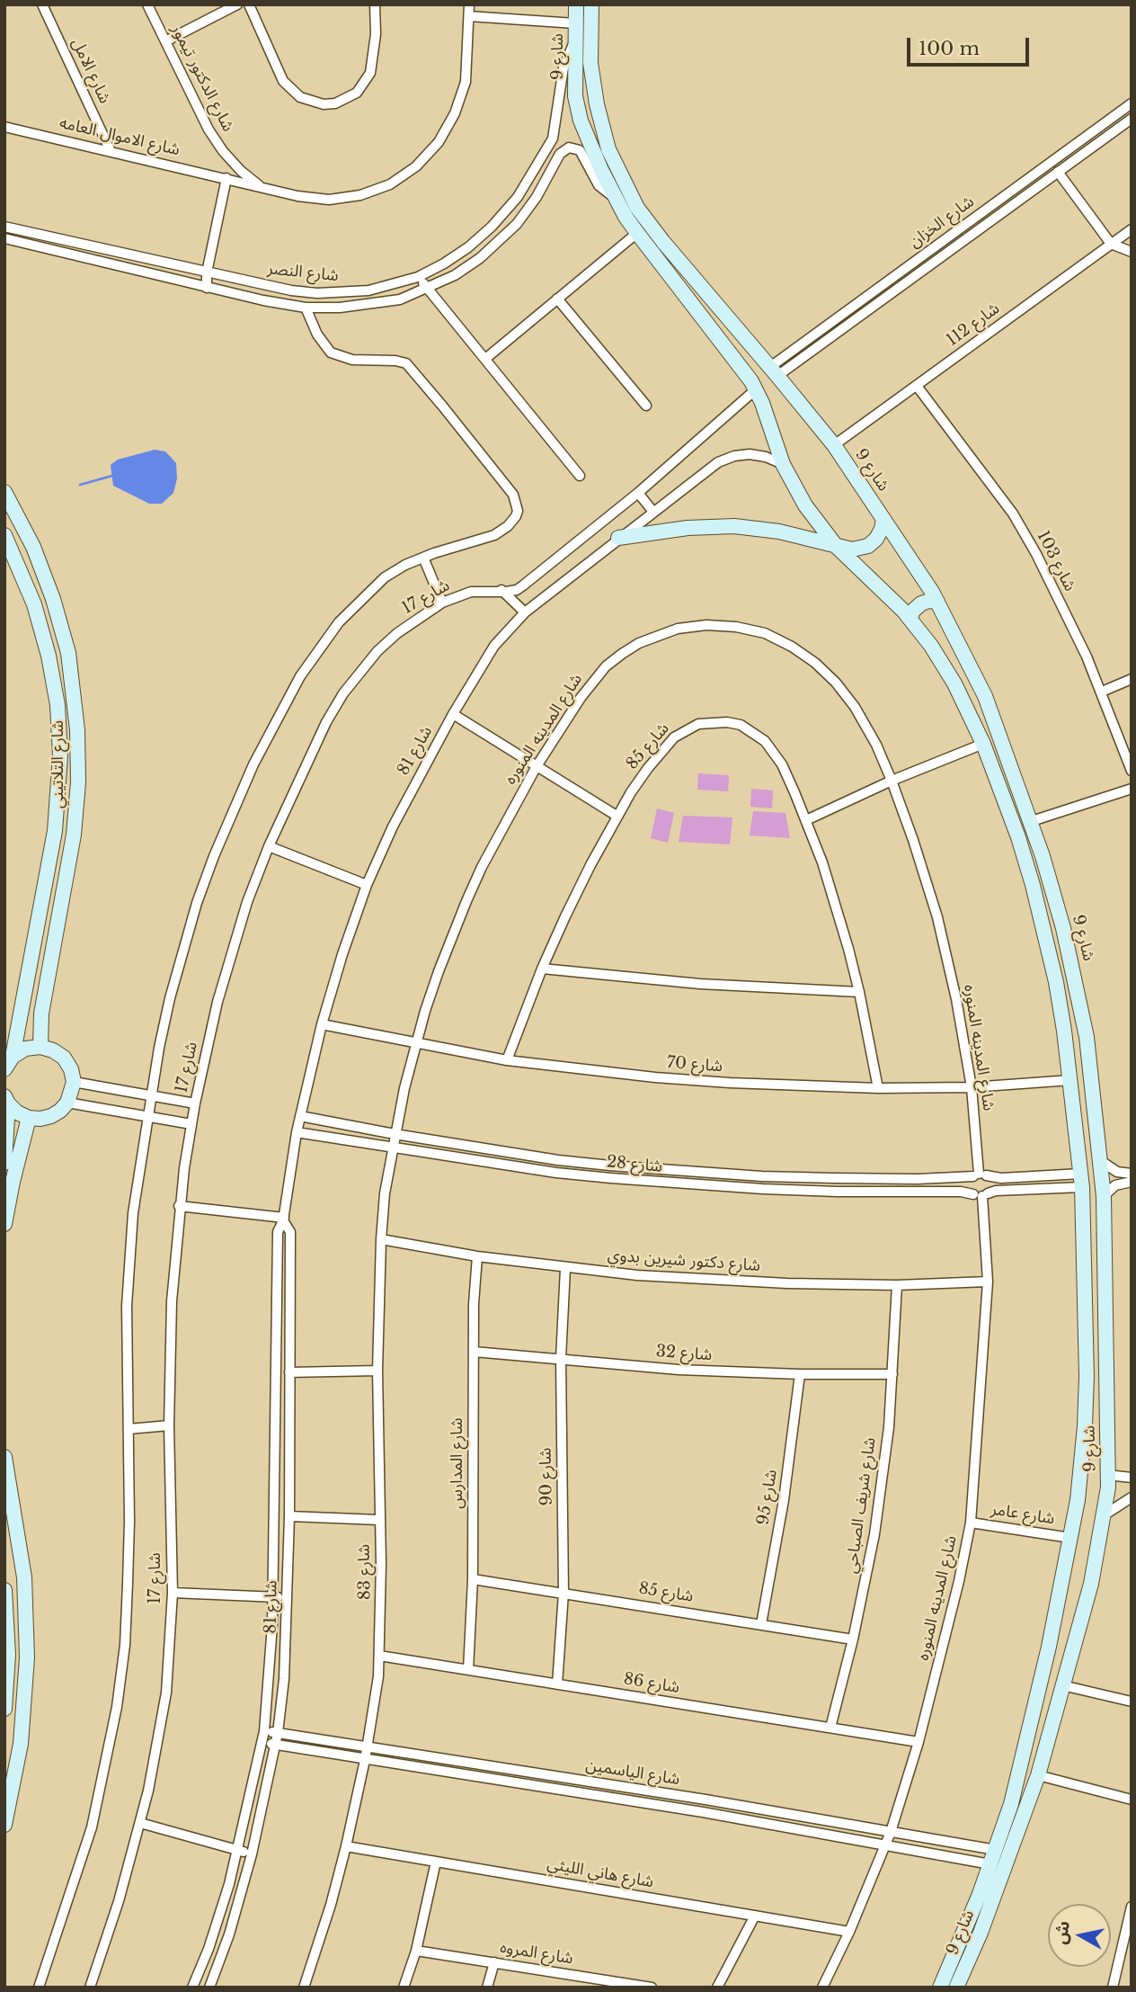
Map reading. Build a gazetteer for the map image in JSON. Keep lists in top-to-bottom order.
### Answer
{
  "streets": {
    "main road": ["شارع 9", "شارع التلاتيني"],
    "street": [
      "شارع الامل",
      "شارع الدكتور تيمور",
      "شارع الاموال العامه",
      "شارع الخزان",
      "شارع النصر",
      "شارع 112",
      "شارع 103",
      "شارع 17",
      "شارع المدينه المنوره",
      "شارع 85",
      "شارع 81",
      "شارع 70",
      "شارع 28",
      "شارع دكتور شيرين بدوي",
      "شارع 32",
      "شارع المدارس",
      "شارع 90",
      "شارع 95",
      "شارع شريف الصباحي",
      "شارع عامر",
      "شارع 83",
      "شارع 86",
      "شارع الياسمين",
      "شارع هاني الليثي",
      "شارع المروه"
    ]
  },
  "crossings": [
    ["شارع 9", "شارع الخزان"],
    ["شارع 9", "شارع النصر"],
    ["شارع 9", "شارع 112"],
    ["شارع 9", "شارع 17"],
    ["شارع 9", "شارع 81"],
    ["شارع 9", "شارع 70"],
    ["شارع 9", "شارع 28"],
    ["شارع 9", "شارع عامر"],
    ["شارع 9", "شارع الياسمين"],
    ["شارع الامل", "شارع الاموال العامه"],
    ["شارع الدكتور تيمور", "شارع الاموال العامه"],
    ["شارع 112", "شارع 103"],
    ["شارع المدينه المنوره", "شارع 70"],
    ["شارع المدينه المنوره", "شارع 28"],
    ["شارع المدينه المنوره", "شارع دكتور شيرين بدوي"],
    ["شارع المدينه المنوره", "شارع عامر"],
    ["شارع المدينه المنوره", "شارع 83"],
    ["شارع المدينه المنوره", "شارع 86"],
    ["شارع المدينه المنوره", "شارع الياسمين"],
    ["شارع المدينه المنوره", "شارع هاني الليثي"],
    ["شارع 85", "شارع 70"],
    ["شارع 85", "شارع المدارس"],
    ["شارع 85", "شارع 90"],
    ["شارع 85", "شارع 95"],
    ["شارع 85", "شارع شريف الصباحي"],
    ["شارع 81", "شارع 70"],
    ["شارع 81", "شارع 28"],
    ["شارع 81", "شارع الياسمين"],
    ["شارع 28", "شارع 83"],
    ["شارع دكتور شيرين بدوي", "شارع المدارس"],
    ["شارع دكتور شيرين بدوي", "شارع 90"],
    ["شارع دكتور شيرين بدوي", "شارع شريف الصباحي"],
    ["شارع دكتور شيرين بدوي", "شارع 83"],
    ["شارع 32", "شارع المدارس"],
    ["شارع 32", "شارع 90"],
    ["شارع 32", "شارع 95"],
    ["شارع 32", "شارع شريف الصباحي"],
    ["شارع المدارس", "شارع 86"],
    ["شارع 90", "شارع 86"],
    ["شارع شريف الصباحي", "شارع 86"],
    ["شارع 83", "شارع 86"],
    ["شارع 83", "شارع الياسمين"],
    ["شارع 83", "شارع هاني الليثي"]
  ],
  "scale_bar": "100 m",
  "north": "left"
}
